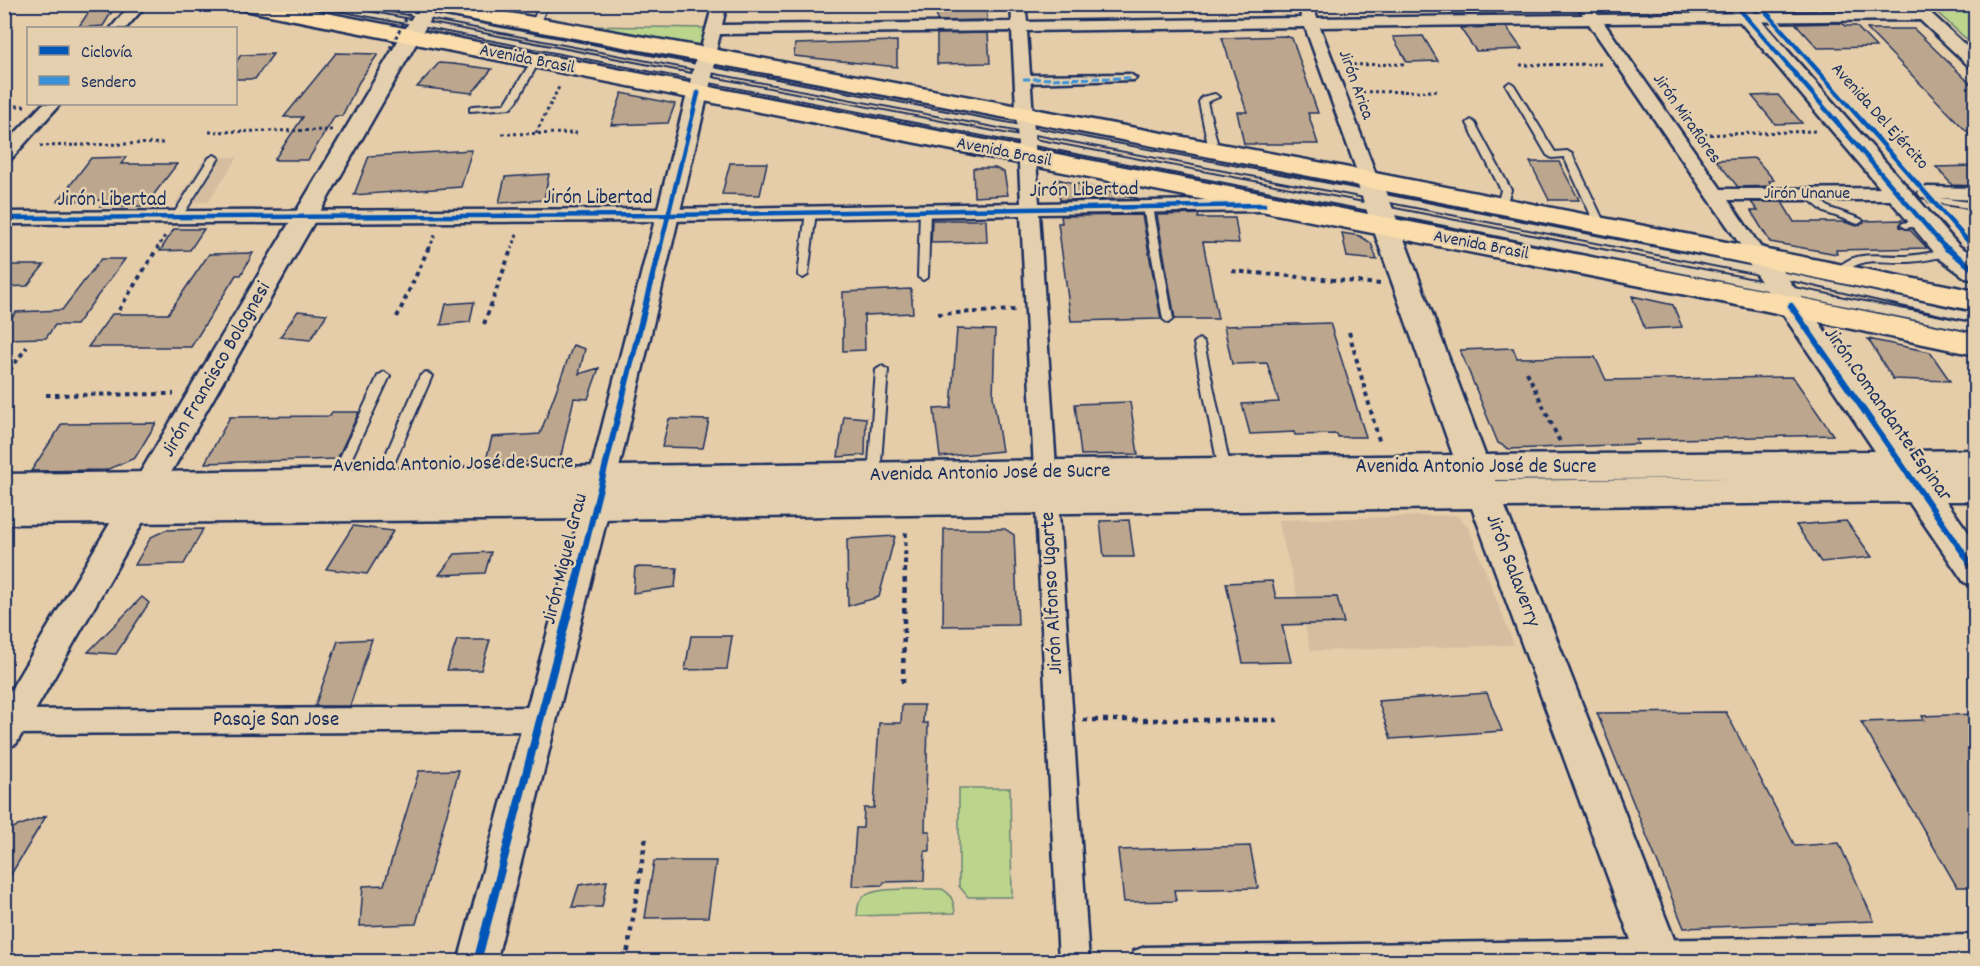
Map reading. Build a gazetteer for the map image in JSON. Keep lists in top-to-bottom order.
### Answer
{
  "streets": {
    "main road": [
      "Avenida Brasil",
      "Avenida Del Ejército",
      "Jirón Comandante Espinar",
      "Avenida Antonio José de Sucre",
      "Jirón Salaverry"
    ],
    "street": [
      "Jirón Arica",
      "Jirón Miraflores",
      "Jirón Libertad",
      "Jirón Unanue",
      "Jirón Francisco Bolognesi",
      "Jirón Miguel Grau",
      "Jirón Alfonso Ugarte",
      "Pasaje San Jose"
    ]
  },
  "crossings": [
    ["Avenida Brasil", "Jirón Arica"],
    ["Avenida Brasil", "Jirón Miraflores"],
    ["Avenida Brasil", "Jirón Libertad"],
    ["Avenida Brasil", "Jirón Francisco Bolognesi"],
    ["Avenida Brasil", "Jirón Comandante Espinar"],
    ["Avenida Brasil", "Jirón Miguel Grau"],
    ["Avenida Brasil", "Jirón Salaverry"],
    ["Avenida Brasil", "Jirón Alfonso Ugarte"],
    ["Jirón Arica", "Jirón Salaverry"],
    ["Avenida Del Ejército", "Jirón Unanue"],
    ["Jirón Miraflores", "Jirón Unanue"],
    ["Jirón Miraflores", "Jirón Comandante Espinar"],
    ["Jirón Libertad", "Jirón Francisco Bolognesi"],
    ["Jirón Libertad", "Jirón Miguel Grau"],
    ["Jirón Libertad", "Jirón Alfonso Ugarte"],
    ["Jirón Francisco Bolognesi", "Avenida Antonio José de Sucre"],
    ["Jirón Francisco Bolognesi", "Pasaje San Jose"],
    ["Jirón Comandante Espinar", "Avenida Antonio José de Sucre"],
    ["Avenida Antonio José de Sucre", "Jirón Miguel Grau"],
    ["Avenida Antonio José de Sucre", "Jirón Salaverry"],
    ["Avenida Antonio José de Sucre", "Jirón Alfonso Ugarte"],
    ["Jirón Miguel Grau", "Pasaje San Jose"]
  ],
  "legend": ["Ciclovía", "Sendero"]
}
